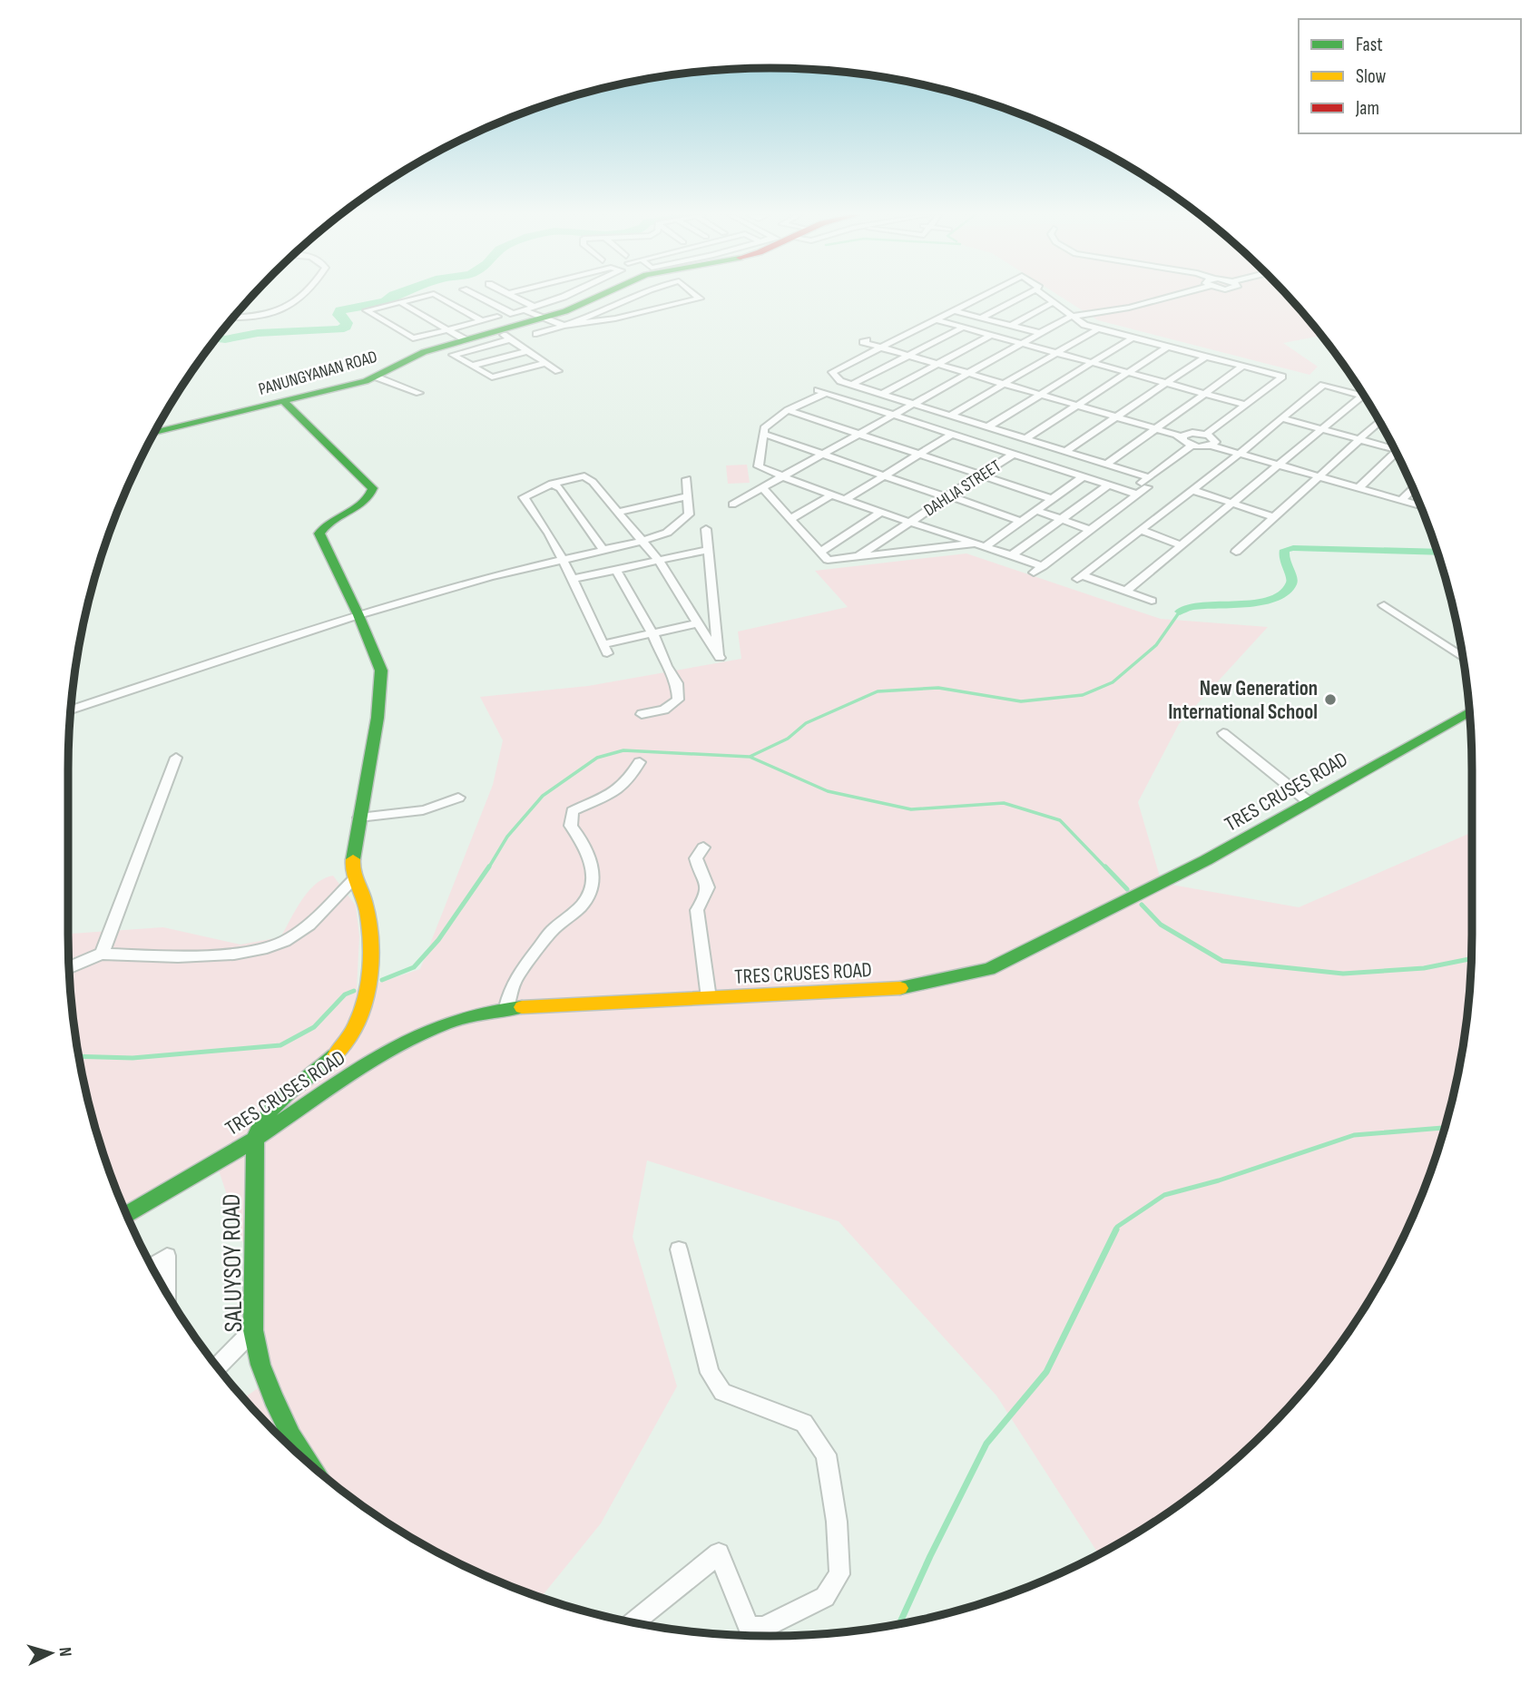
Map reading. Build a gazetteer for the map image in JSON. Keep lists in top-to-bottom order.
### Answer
{
  "streets": {
    "main road": ["PANUNGYANAN ROAD", "TRES CRUSES ROAD", "SALUYSOY ROAD"],
    "street": ["DAHLIA STREET"]
  },
  "crossings": [
    ["TRES CRUSES ROAD", "SALUYSOY ROAD"]
  ],
  "places": ["New Generation International School"],
  "legend": ["Fast", "Slow", "Jam"],
  "north": "right"
}
